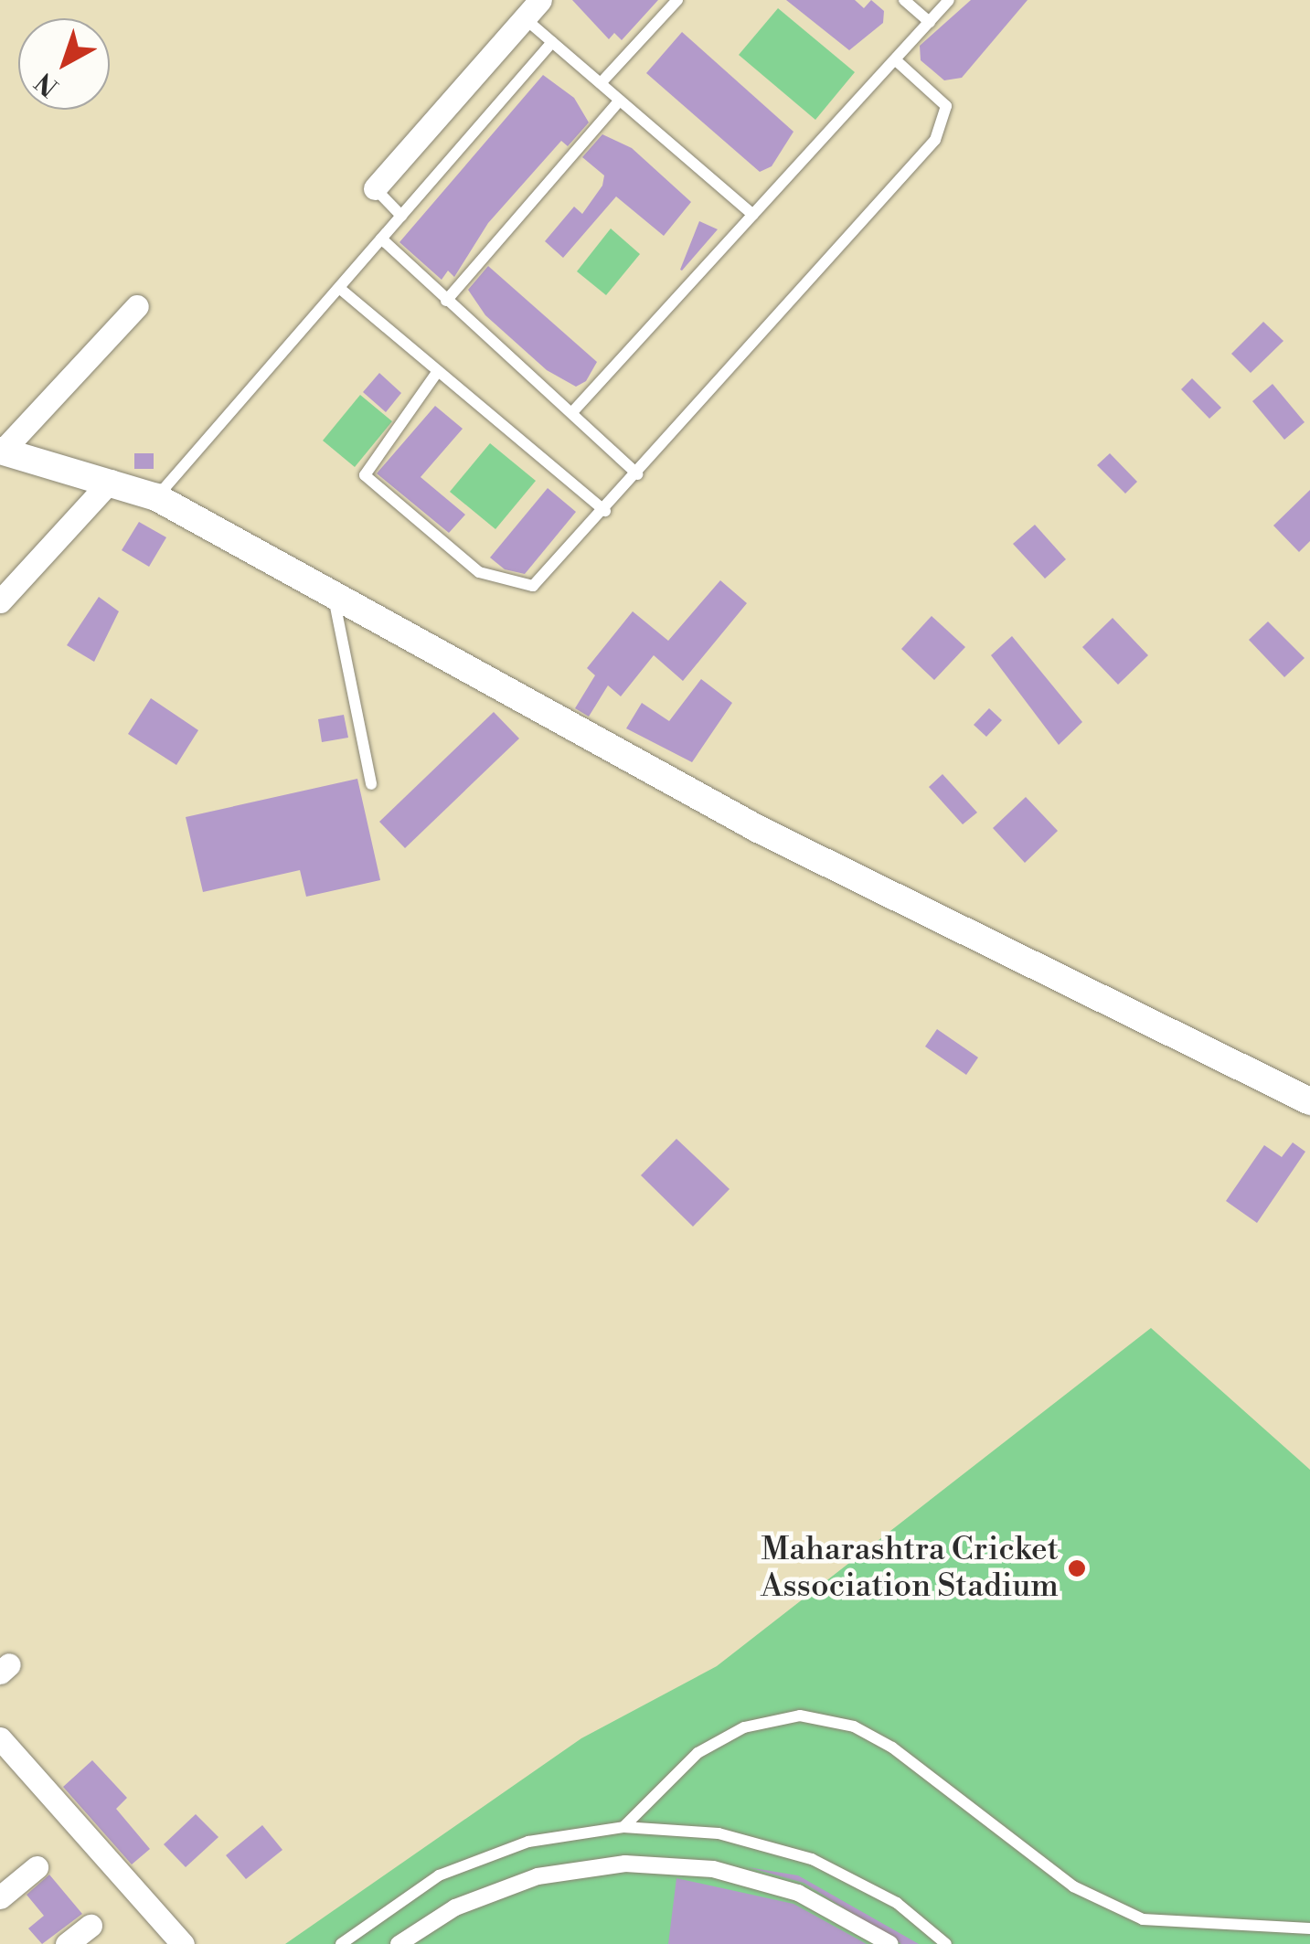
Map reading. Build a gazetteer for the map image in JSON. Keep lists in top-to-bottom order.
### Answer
{
  "places": ["Maharashtra Cricket Association Stadium"],
  "north": "bottom left"
}
